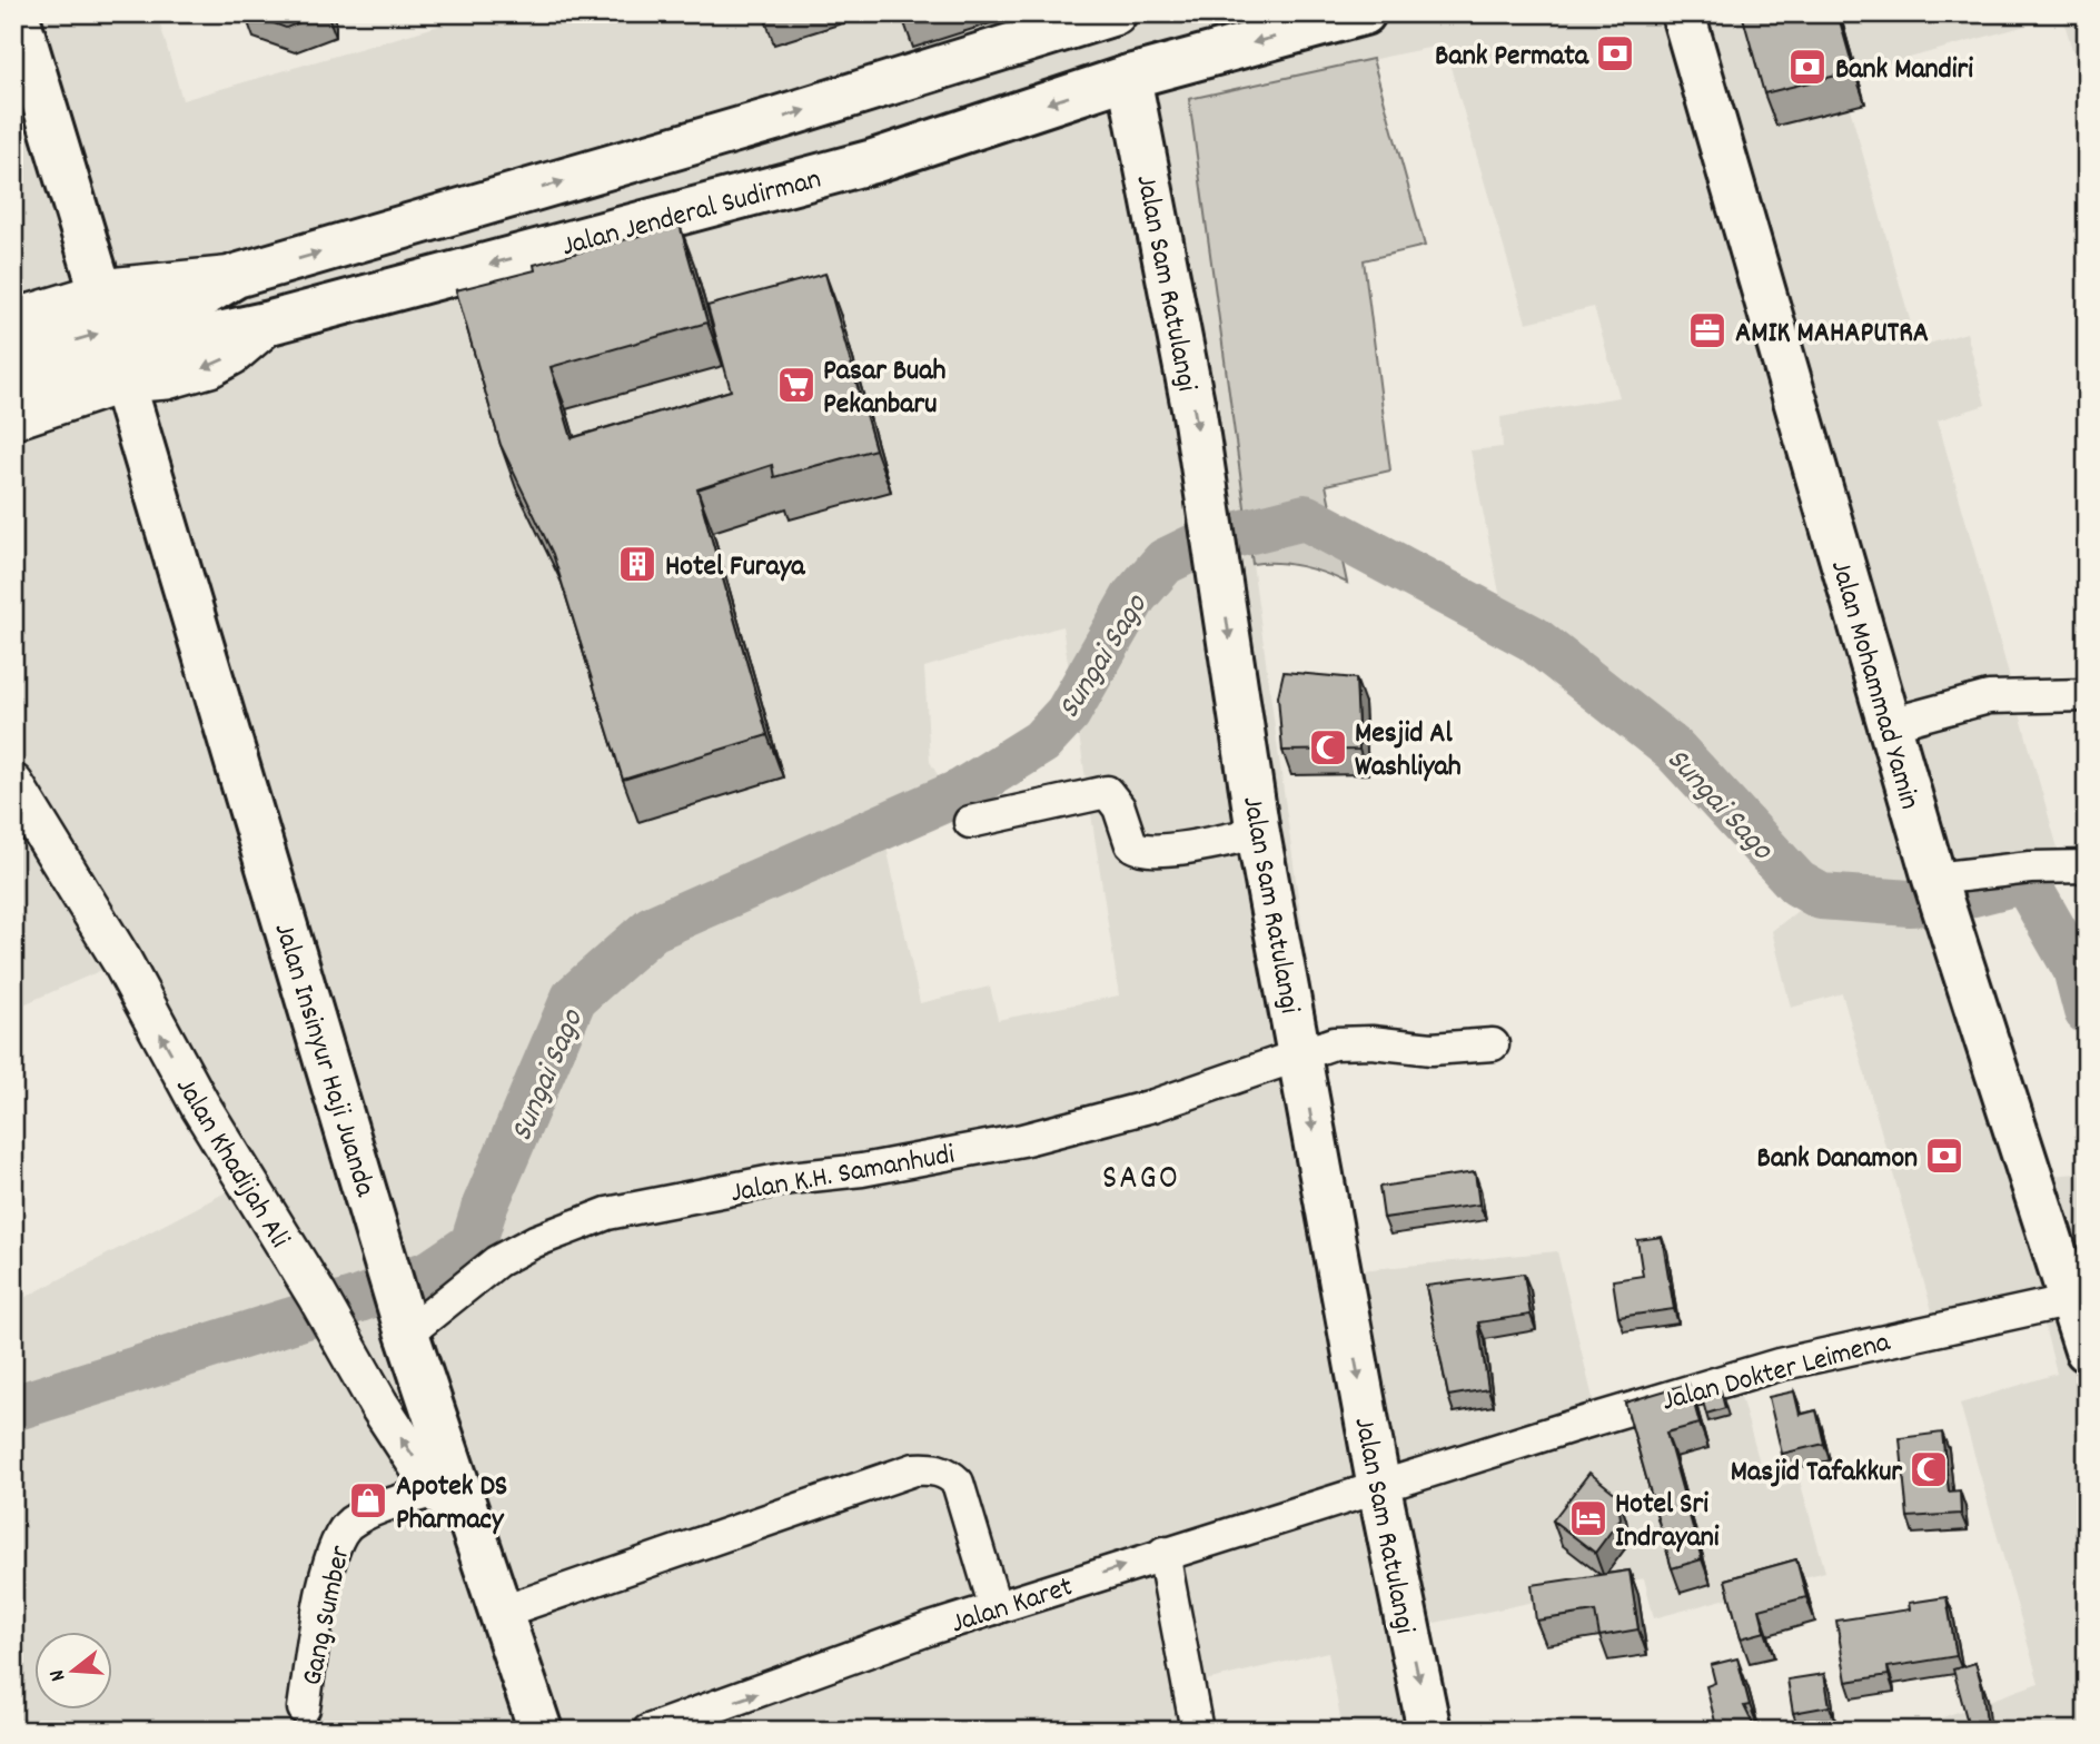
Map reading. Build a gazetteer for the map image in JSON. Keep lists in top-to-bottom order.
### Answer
{
  "streets": {
    "main road": [
      "Jalan Jenderal Sudirman",
      "Jalan Sam Ratulangi",
      "Jalan Mohammad Yamin",
      "Jalan Insinyur Haji Juanda"
    ],
    "street": [
      "Jalan Khadijah Ali",
      "Jalan K.H. Samanhudi",
      "Jalan Dokter Leimena",
      "Jalan Karet",
      "Gang Sumber"
    ]
  },
  "crossings": [
    ["Jalan Jenderal Sudirman", "Jalan Sam Ratulangi"],
    ["Jalan Sam Ratulangi", "Jalan K.H. Samanhudi"],
    ["Jalan Sam Ratulangi", "Jalan Dokter Leimena"],
    ["Jalan Sam Ratulangi", "Jalan Karet"],
    ["Jalan Mohammad Yamin", "Jalan Dokter Leimena"],
    ["Jalan Insinyur Haji Juanda", "Jalan Khadijah Ali"],
    ["Jalan Insinyur Haji Juanda", "Jalan K.H. Samanhudi"],
    ["Jalan Khadijah Ali", "Gang Sumber"],
    ["Jalan Dokter Leimena", "Jalan Karet"]
  ],
  "one_way": ["Jalan Sam Ratulangi", "Jalan Khadijah Ali", "Jalan Karet"],
  "districts": ["SAGO"],
  "water": ["Sungai Sago"],
  "places": {
    "bank": ["Bank Permata", "Bank Mandiri", "Bank Danamon"],
    "office": ["AMIK MAHAPUTRA"],
    "supermarket": ["Pasar Buah Pekanbaru"],
    "building": ["Hotel Furaya"],
    "mosque": ["Mesjid Al Washliyah", "Masjid Tafakkur"],
    "shop": ["Apotek DS Pharmacy"],
    "hotel": ["Hotel Sri Indrayani"]
  },
  "north": "left"
}
